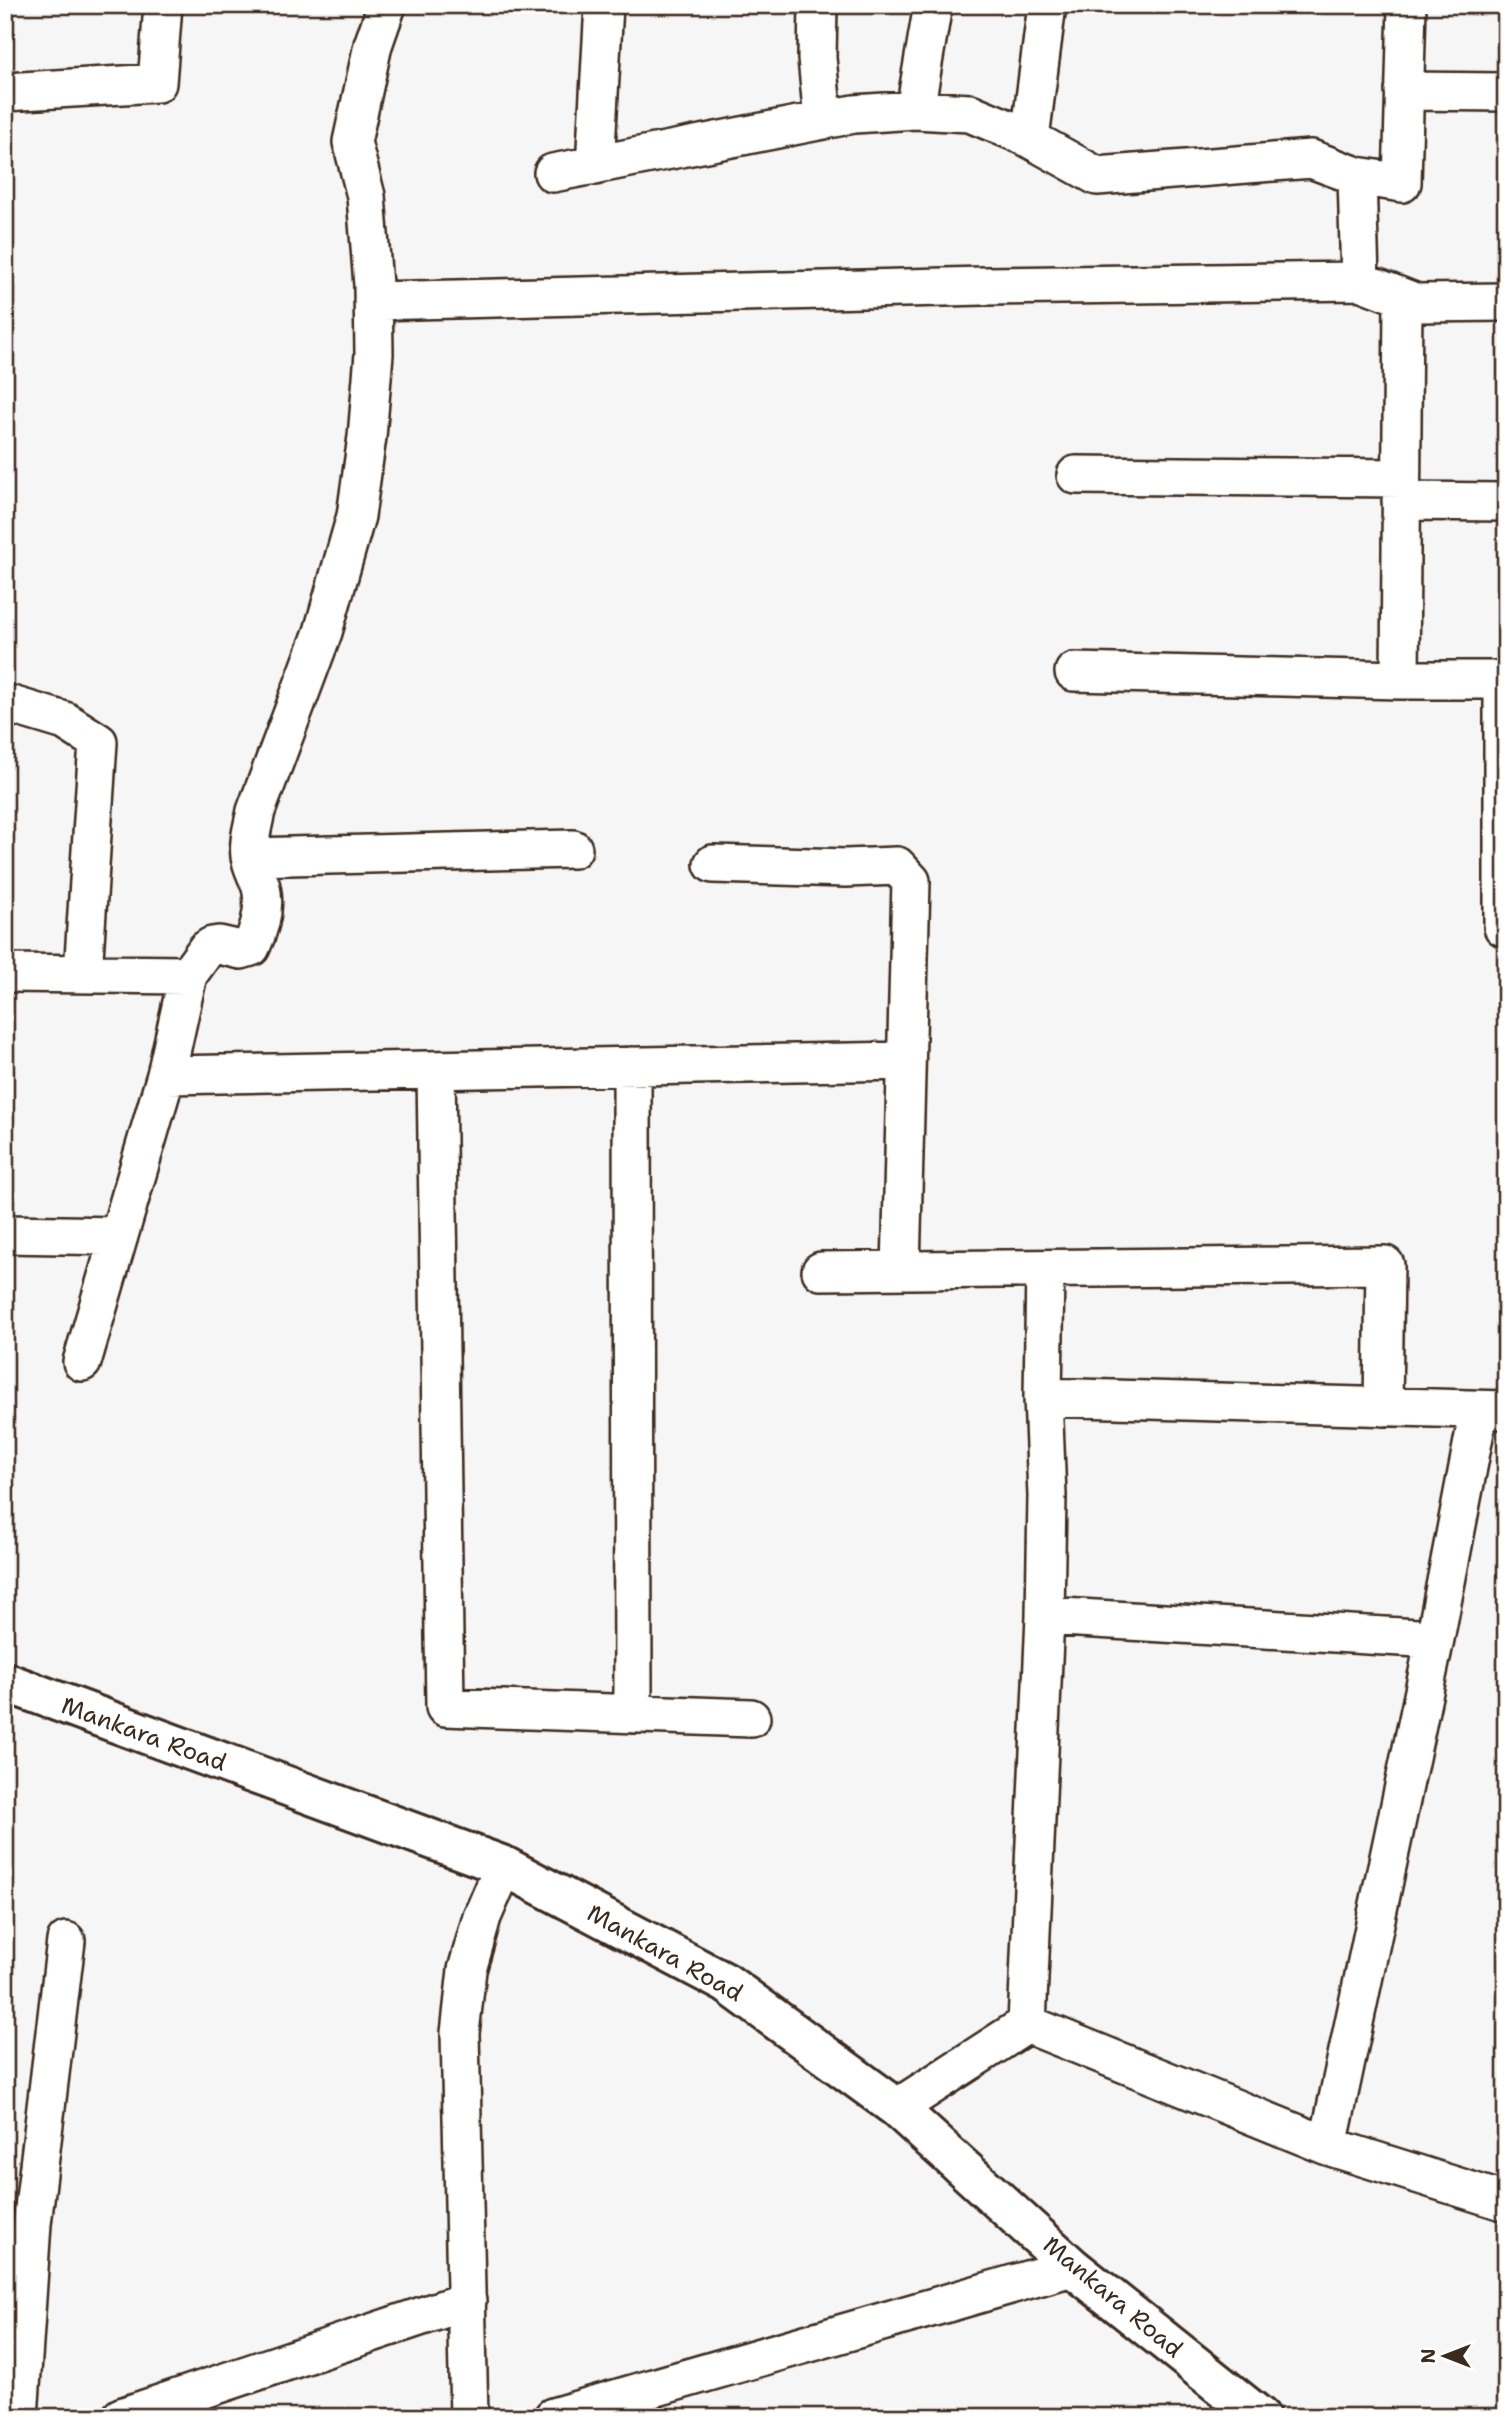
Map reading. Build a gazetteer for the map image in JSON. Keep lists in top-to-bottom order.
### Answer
{
  "streets": {
    "main road": ["Mankara Road"]
  },
  "north": "left"
}
